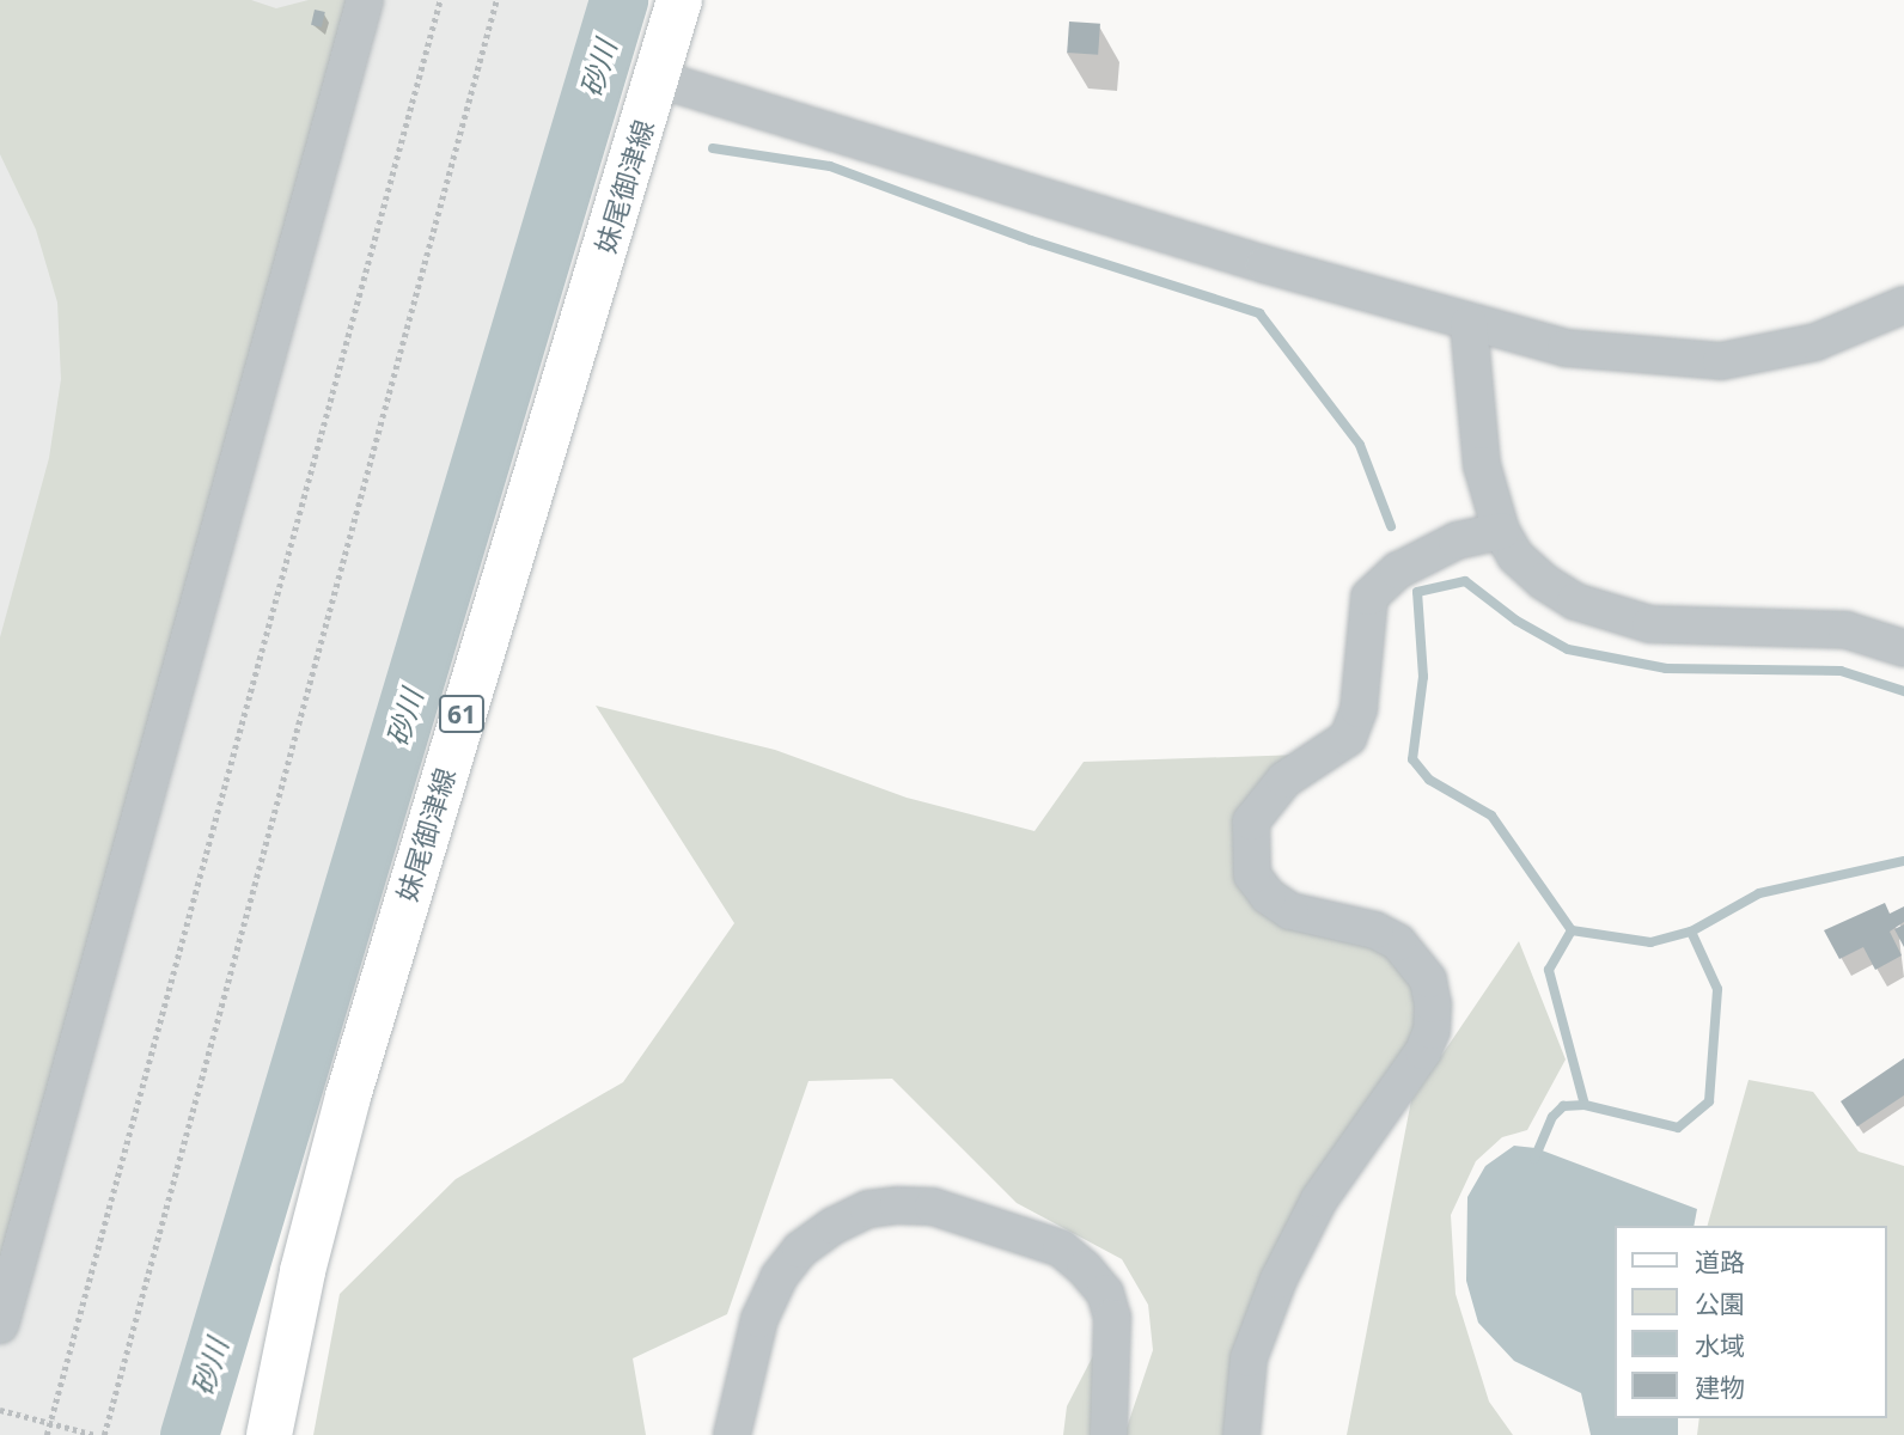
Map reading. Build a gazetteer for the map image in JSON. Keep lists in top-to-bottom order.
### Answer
{
  "streets": {
    "main road": ["妹尾御津線", "61"]
  },
  "water": ["砂川"],
  "legend": [
    "道路",
    "公園",
    "水域",
    "建物"
  ]
}
